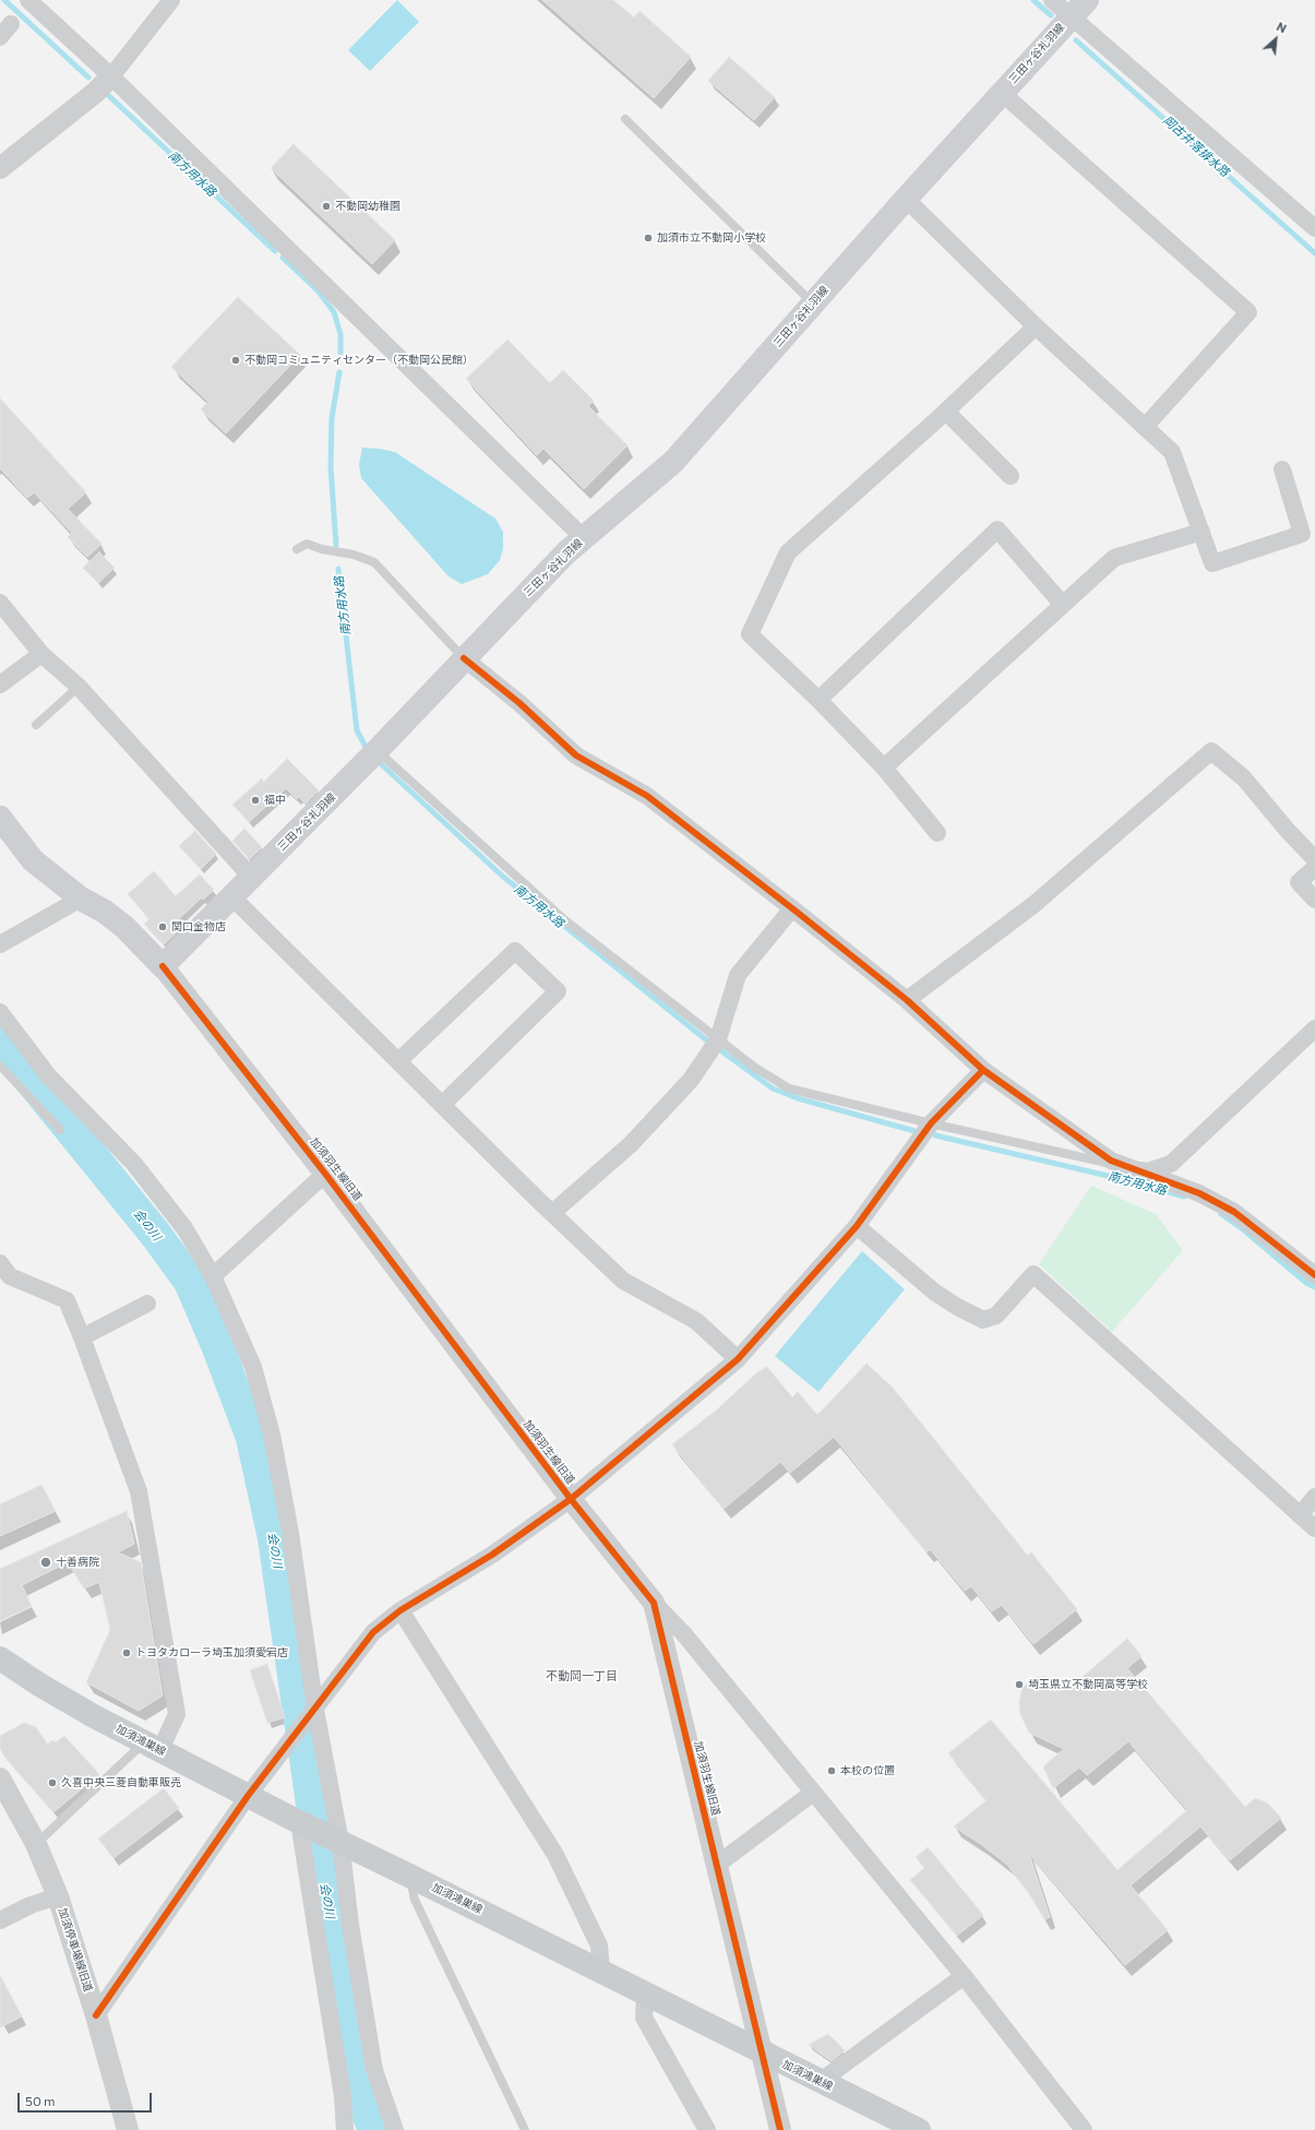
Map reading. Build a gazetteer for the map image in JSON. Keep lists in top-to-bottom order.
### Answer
{
  "streets": {
    "main road": ["三田ヶ谷礼羽線", "加須鴻巣線"],
    "street": ["加須羽生線旧道", "加須停車場線旧道"]
  },
  "crossings": [
    ["三田ヶ谷礼羽線", "加須羽生線旧道"],
    ["加須羽生線旧道", "加須鴻巣線"]
  ],
  "districts": ["不動岡一丁目"],
  "water": ["岡古井落排水路", "南方用水路", "会の川"],
  "places": [
    "不動岡幼稚園",
    "加須市立不動岡小学校",
    "不動岡コミュニティセンター（不動岡公民館）",
    "福中",
    "関口金物店",
    "十善病院",
    "トヨタカローラ埼玉加須愛宕店",
    "埼玉県立不動岡高等学校",
    "本校の位置",
    "久喜中央三菱自動車販売"
  ],
  "scale_bar": "50 m",
  "north": "top right"
}
